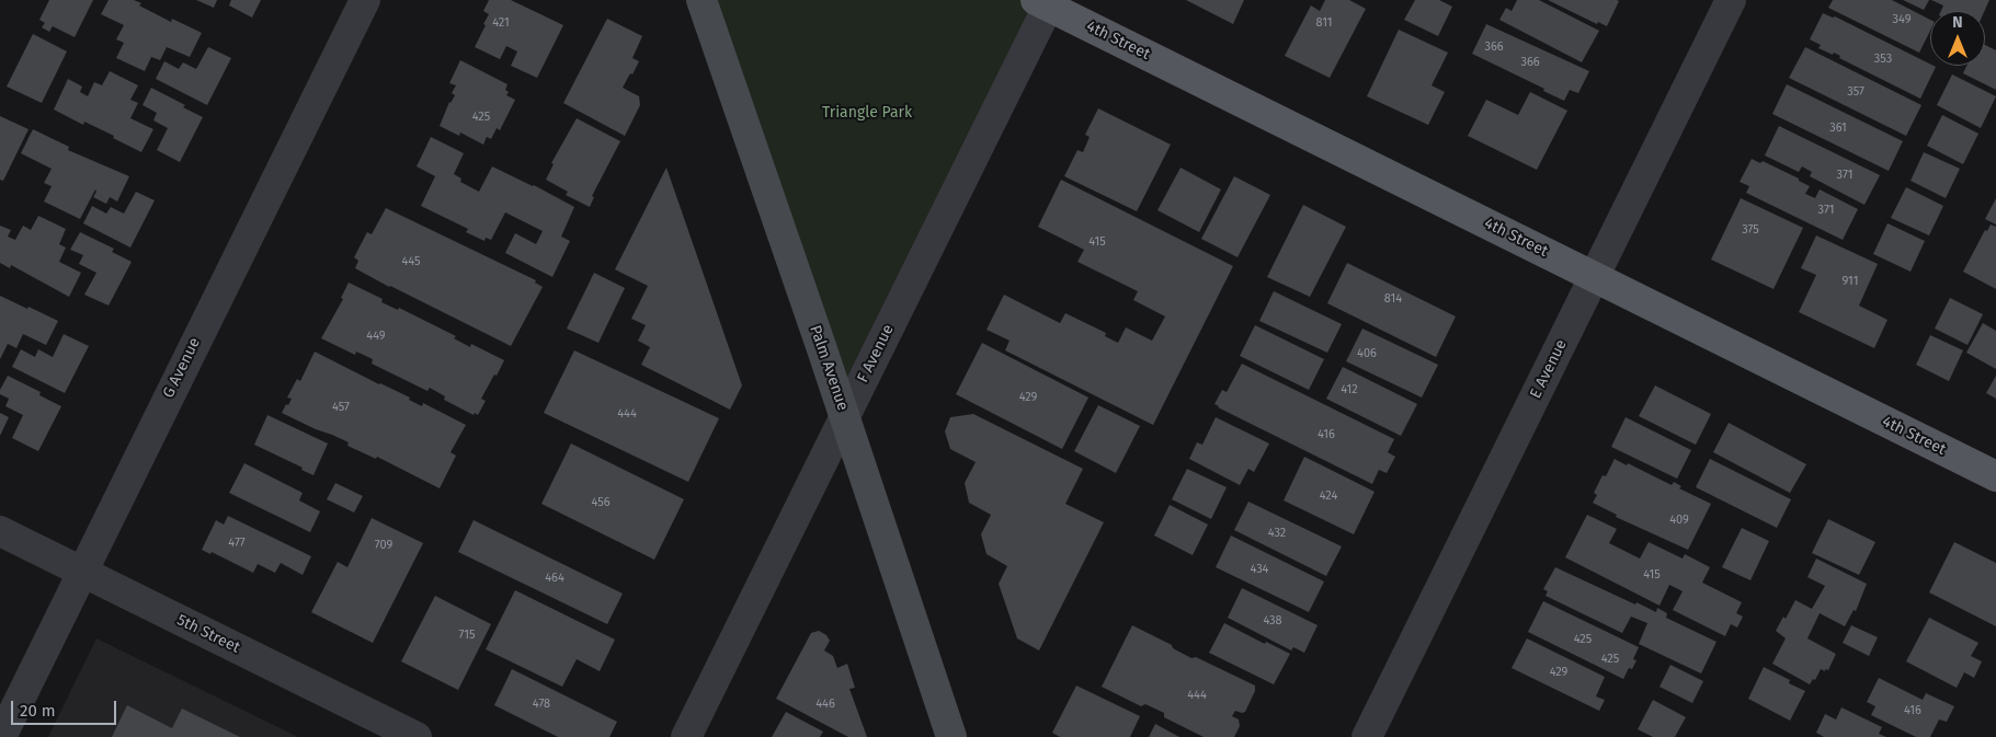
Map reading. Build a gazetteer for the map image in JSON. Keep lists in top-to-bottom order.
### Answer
{
  "streets": {
    "main road": ["4th Street"],
    "street": [
      "F Avenue",
      "G Avenue",
      "Palm Avenue",
      "E Avenue",
      "5th Street"
    ]
  },
  "crossings": [
    ["4th Street", "F Avenue"],
    ["4th Street", "E Avenue"],
    ["F Avenue", "Palm Avenue"],
    ["G Avenue", "5th Street"]
  ],
  "parks": ["Triangle Park"],
  "house_numbers": [
    "349",
    "421",
    "811",
    "366",
    "353",
    "366",
    "357",
    "425",
    "361",
    "371",
    "371",
    "375",
    "415",
    "445",
    "911",
    "814",
    "449",
    "406",
    "412",
    "429",
    "457",
    "444",
    "416",
    "424",
    "456",
    "409",
    "432",
    "477",
    "709",
    "434",
    "415",
    "464",
    "438",
    "715",
    "425",
    "425",
    "429",
    "444",
    "478",
    "446",
    "416"
  ],
  "scale_bar": "20 m",
  "north": "top"
}
